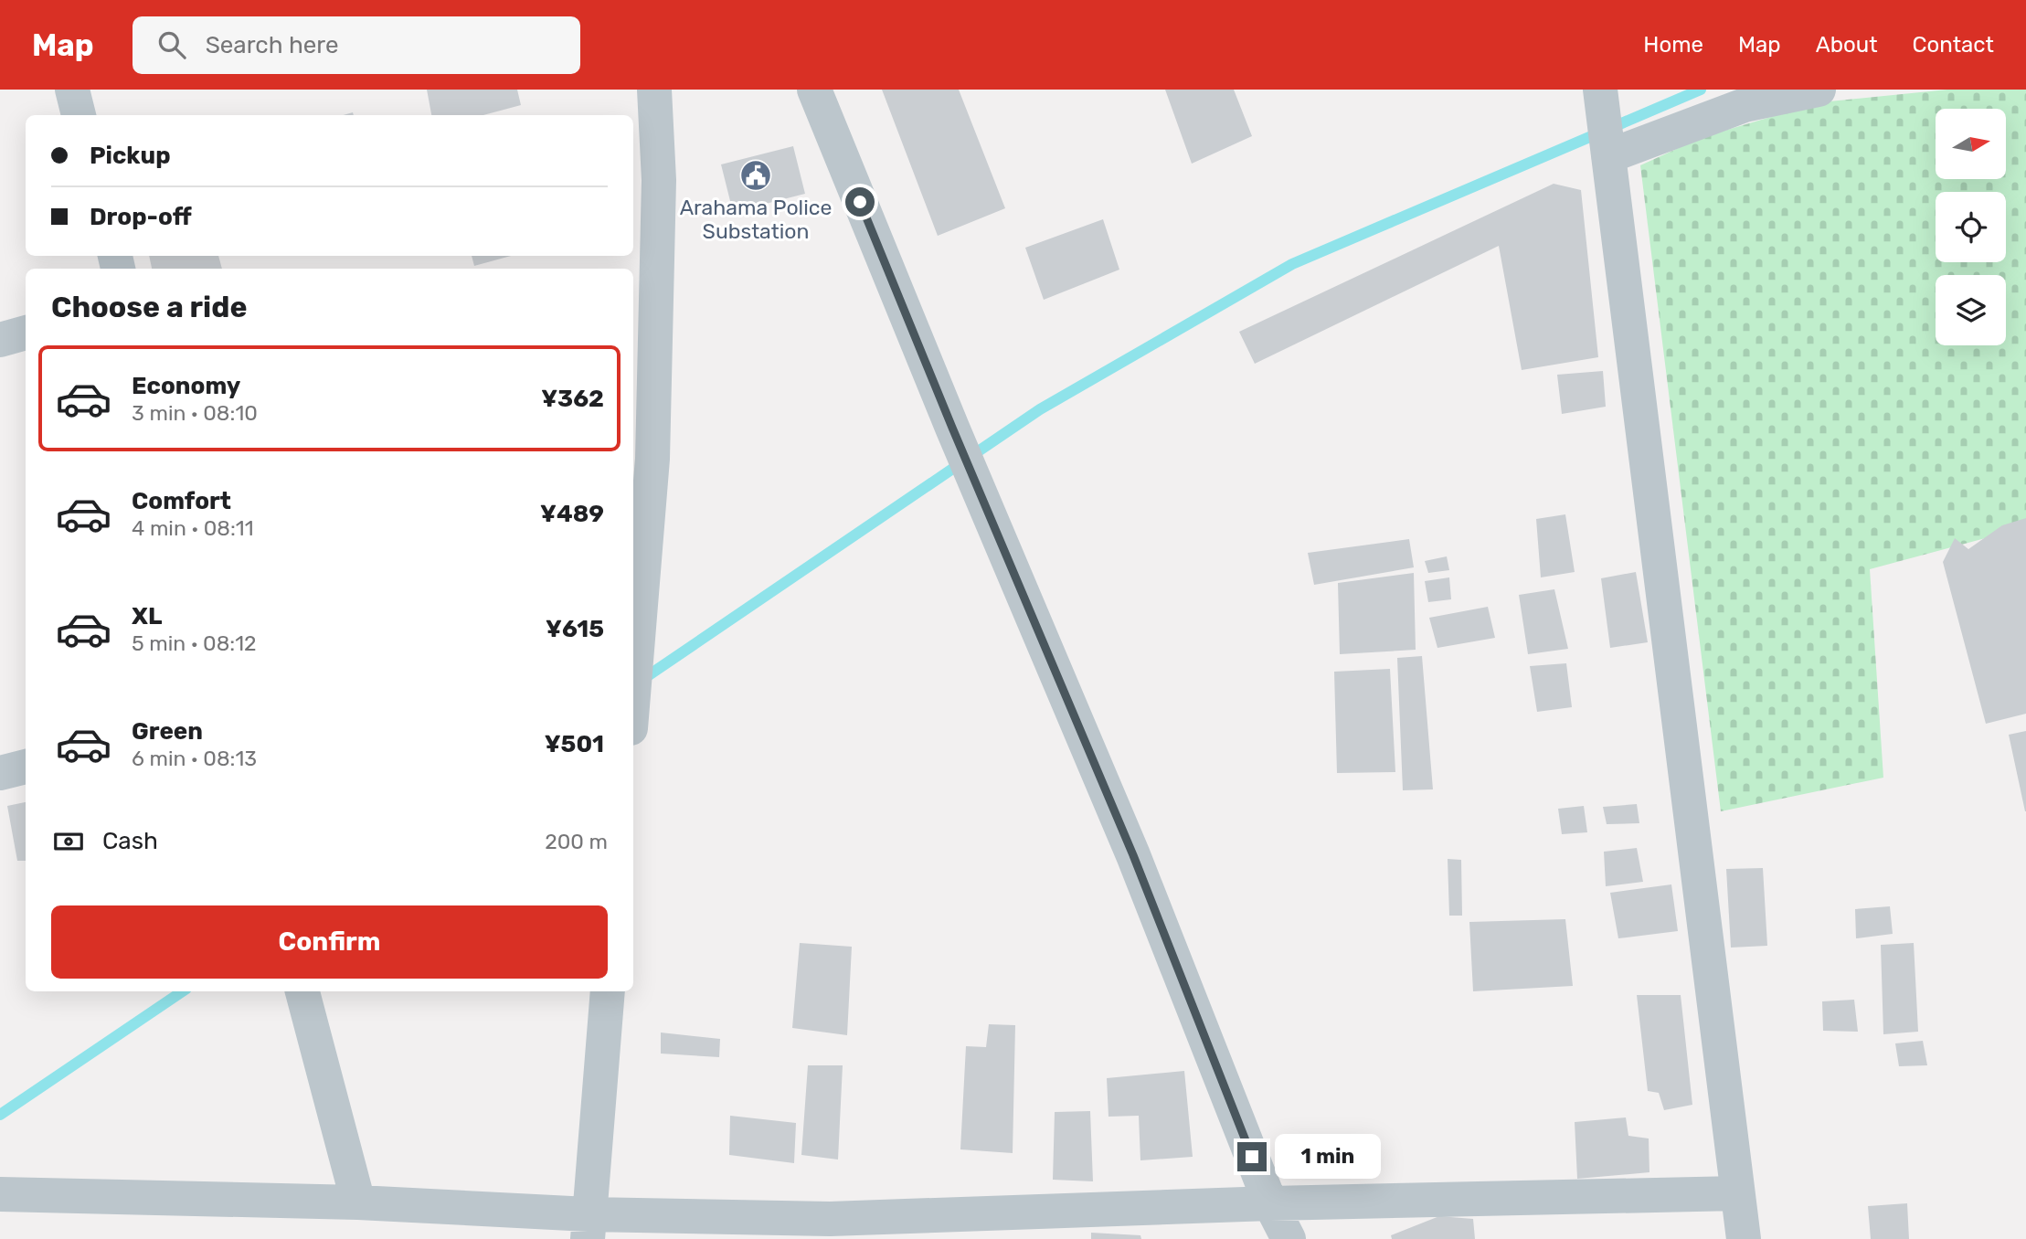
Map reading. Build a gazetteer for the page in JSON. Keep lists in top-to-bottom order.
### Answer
{
  "places": {
    "public building": ["Arahama Police Substation"]
  },
  "north": "right",
  "page": {
    "header": "Map",
    "search": "Search here",
    "nav": [
      "Home",
      "Map",
      "About",
      "Contact"
    ],
    "banner": ["Pickup", "Drop-off"],
    "heading": "Choose a ride",
    "list": [
      {
        "name": "Economy",
        "note": "3 min · 08:10",
        "value": "¥362"
      },
      {
        "name": "Comfort",
        "note": "4 min · 08:11",
        "value": "¥489"
      },
      {
        "name": "XL",
        "note": "5 min · 08:12",
        "value": "¥615"
      },
      {
        "name": "Green",
        "note": "6 min · 08:13",
        "value": "¥501"
      }
    ],
    "pay": ["Cash", "200 m"],
    "buttons": "Confirm",
    "bubble": "1 min"
  }
}
